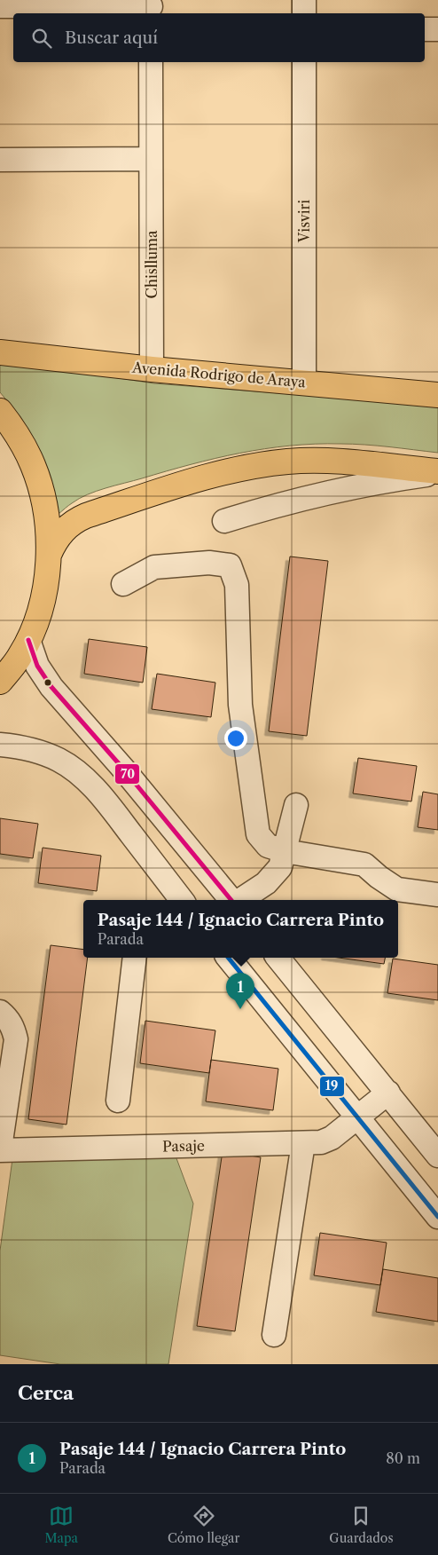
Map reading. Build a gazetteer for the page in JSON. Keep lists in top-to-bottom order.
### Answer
{
  "streets": {
    "main road": ["Avenida Rodrigo de Araya"],
    "street": ["Visviri", "Chislluma", "Pasaje"]
  },
  "crossings": [
    ["Visviri", "Avenida Rodrigo de Araya"],
    ["Chislluma", "Avenida Rodrigo de Araya"]
  ],
  "lines": ["transit line 70", "transit line 19"],
  "page": {
    "search": "Buscar aquí",
    "popup": ["Pasaje 144 / Ignacio Carrera Pinto", "Parada"],
    "pins": "1",
    "heading": "Cerca",
    "list": [
      {
        "mark": "1",
        "name": "Pasaje 144 / Ignacio Carrera Pinto",
        "note": "Parada",
        "value": "80 m"
      }
    ],
    "nav": ["Mapa", "Cómo llegar", "Guardados"]
  }
}
